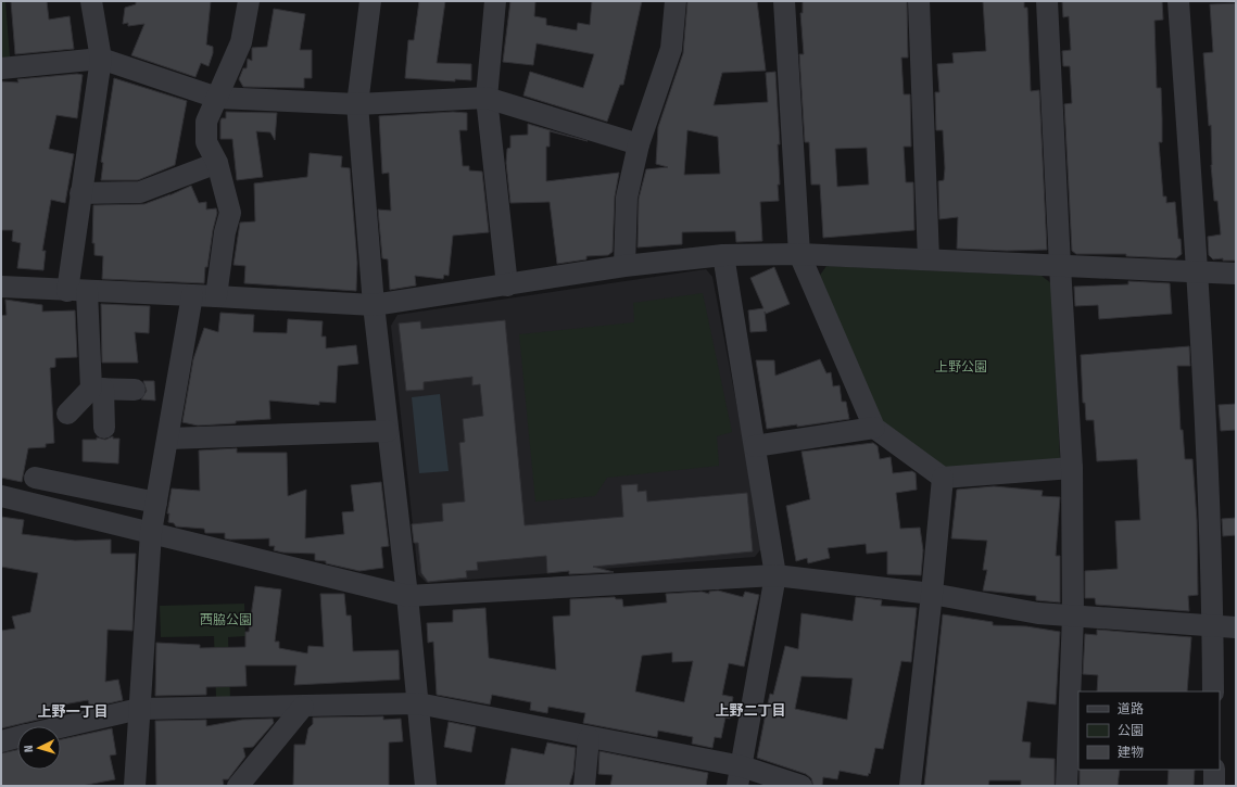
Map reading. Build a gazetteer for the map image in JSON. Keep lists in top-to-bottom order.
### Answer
{
  "districts": ["上野二丁目", "上野一丁目"],
  "parks": ["上野公園", "西脇公園"],
  "legend": ["道路", "公園", "建物"],
  "north": "left"
}
